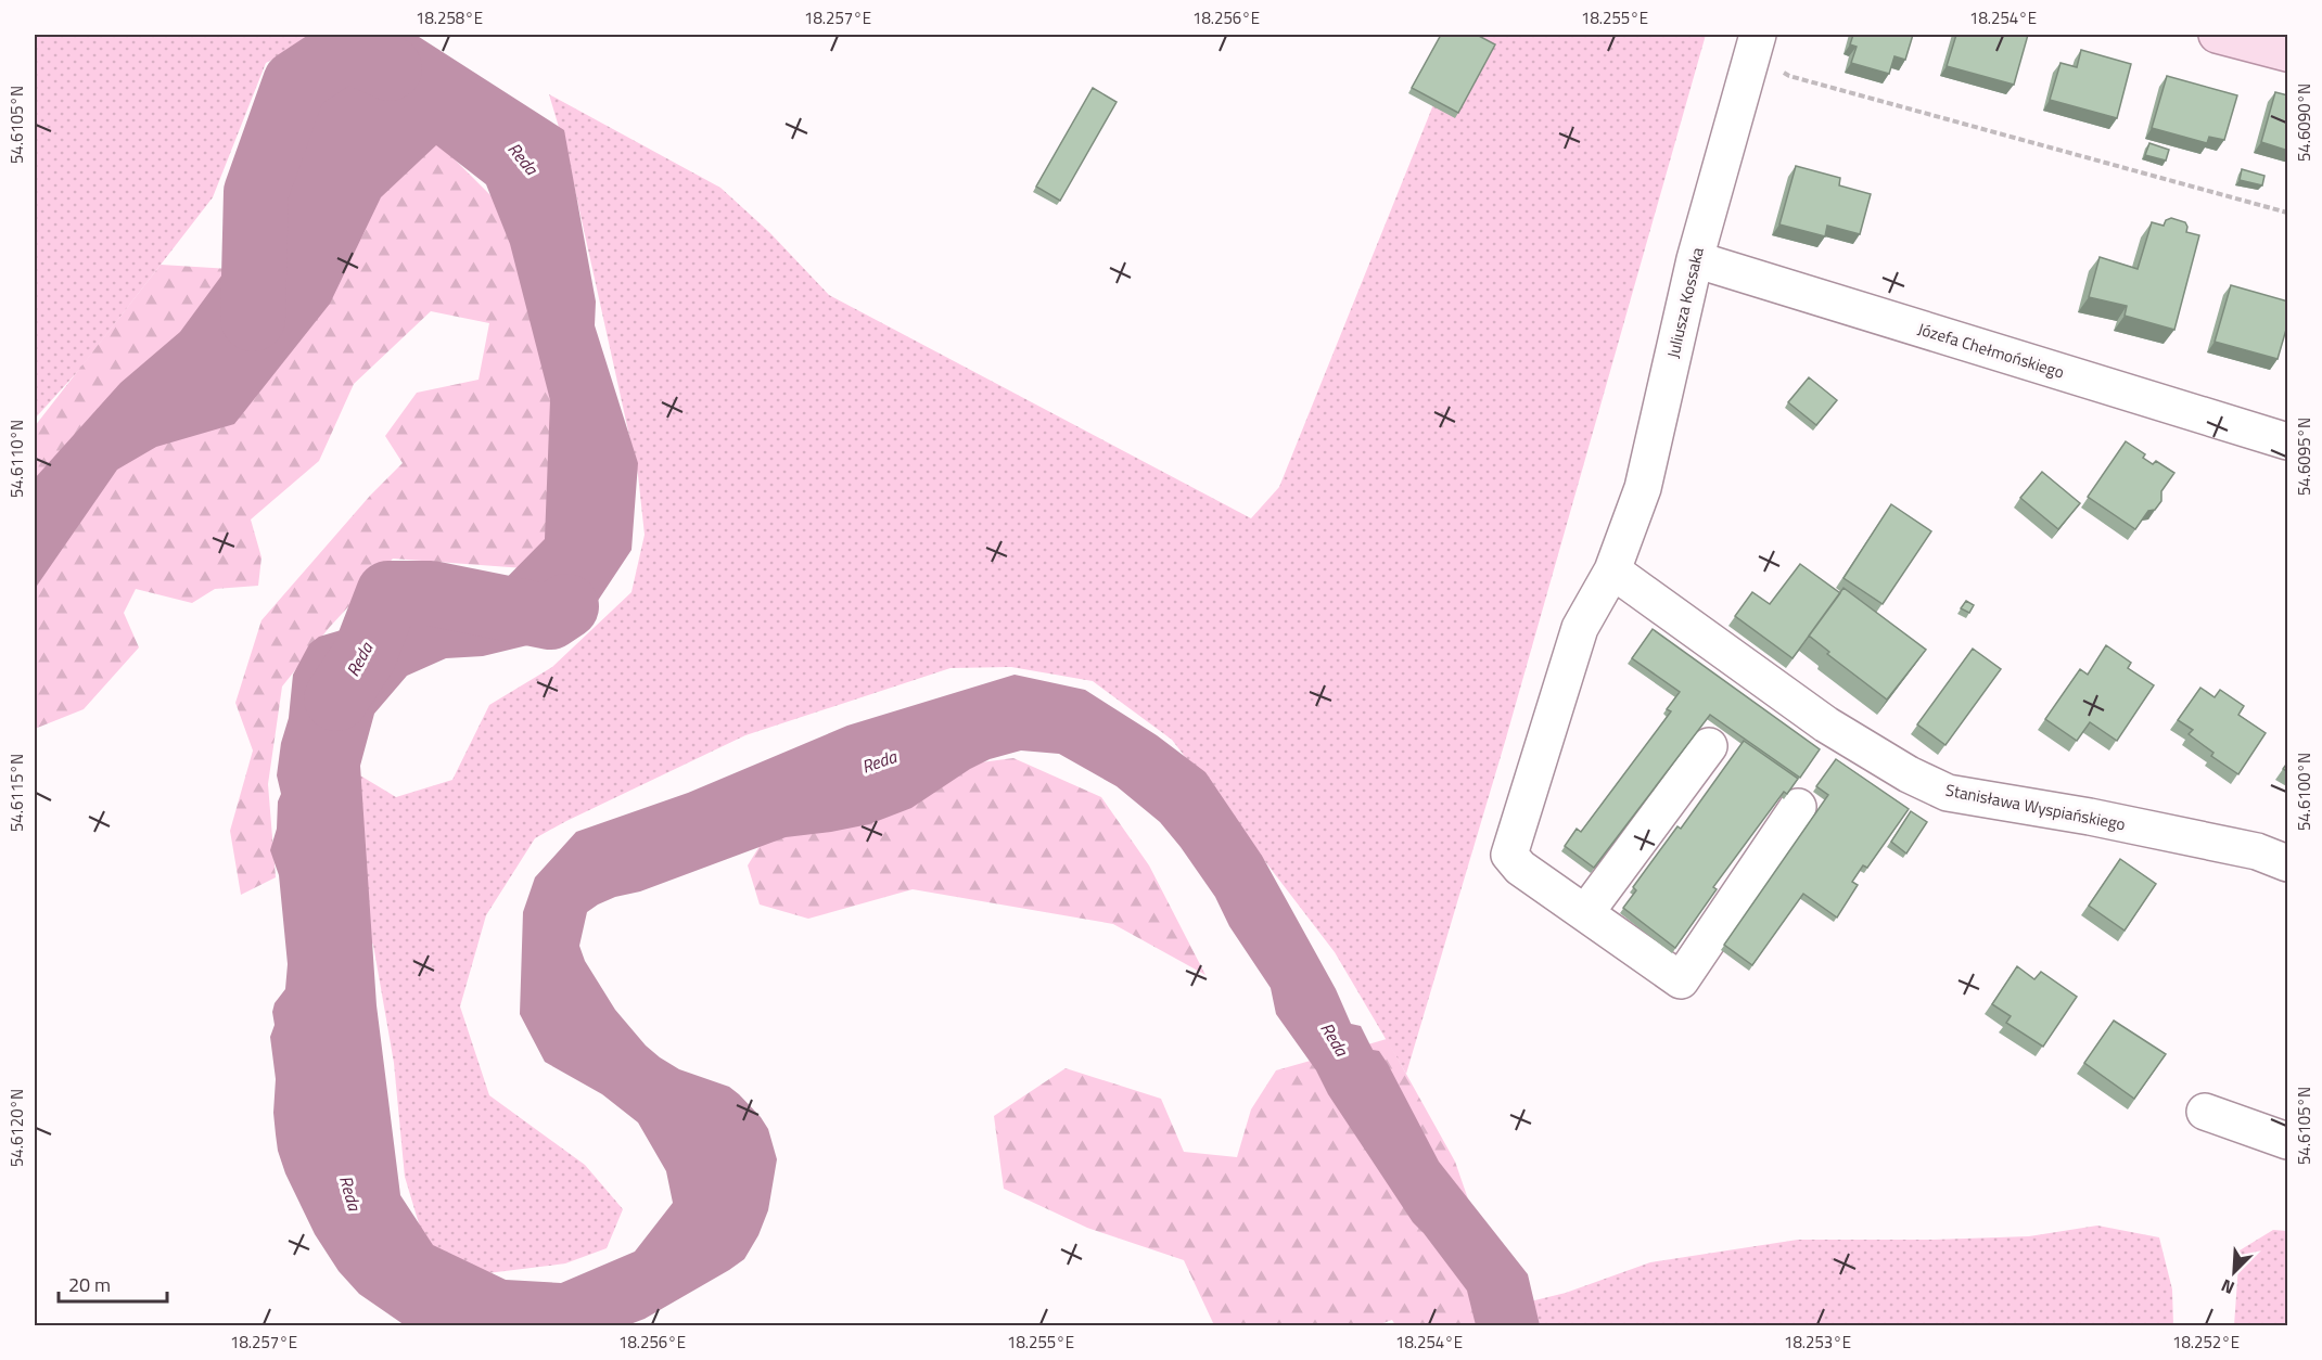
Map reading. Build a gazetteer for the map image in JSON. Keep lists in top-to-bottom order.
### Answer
{
  "streets": {
    "street": ["Juliusza Kossaka", "Józefa Chełmońskiego", "Stanisława Wyspiańskiego"]
  },
  "crossings": [
    ["Juliusza Kossaka", "Józefa Chełmońskiego"],
    ["Juliusza Kossaka", "Stanisława Wyspiańskiego"]
  ],
  "water": ["Reda"],
  "scale_bar": "20 m",
  "north": "bottom left",
  "coordinates": [
    "18.258°E",
    "18.257°E",
    "18.256°E",
    "18.255°E",
    "18.254°E",
    "54.6090°N",
    "54.6105°N",
    "54.6095°N",
    "54.6110°N",
    "54.6100°N",
    "54.6115°N",
    "54.6120°N",
    "18.253°E",
    "18.252°E"
  ]
}
